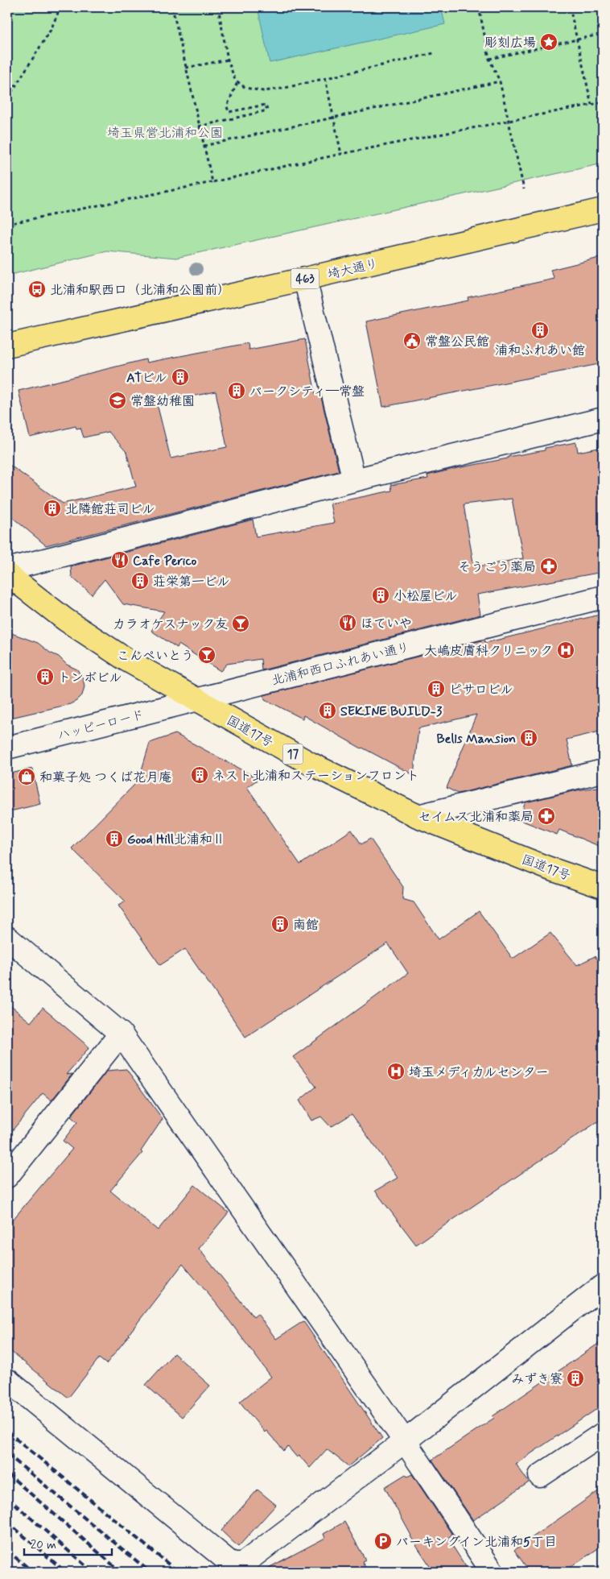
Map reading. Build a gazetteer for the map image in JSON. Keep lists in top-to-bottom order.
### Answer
{
  "streets": {
    "highway": [
      "埼大通り",
      "463",
      "国道17号",
      "17"
    ],
    "street": ["北浦和西口ふれあい通り", "ハッピーロード"]
  },
  "crossings": [
    ["北浦和西口ふれあい通り", "ハッピーロード"],
    ["北浦和西口ふれあい通り", "国道17号"],
    ["ハッピーロード", "国道17号"]
  ],
  "parks": ["埼玉県営北浦和公園"],
  "places": {
    "place": ["彫刻広場"],
    "bus stop": ["北浦和駅西口（北浦和公園前）"],
    "building": [
      "浦和ふれあい館",
      "ATビル",
      "パークシティ―常盤",
      "北隣館荘司ビル",
      "荘栄第一ビル",
      "小松屋ビル",
      "トンボビル",
      "ピサロビル",
      "SEKINE BUILD-3",
      "Bells Mansion",
      "ネスト北浦和ステーションフロント",
      "Good Hill北浦和Ⅱ",
      "南館",
      "みずき寮"
    ],
    "public building": ["常盤公民館"],
    "school or university": ["常盤幼稚園"],
    "restaurant": ["Cafe Perico", "ほていや"],
    "pharmacy": ["そうごう薬局", "セイムス北浦和薬局"],
    "bar": ["カラオケスナック友", "こんぺいとう"],
    "hospital": ["大嶋皮膚科クリニック", "埼玉メディカルセンター"],
    "shop": ["和菓子処 つくば花月庵"],
    "parking": ["パーキングイン北浦和5丁目"]
  },
  "scale_bar": "20 m"
}
